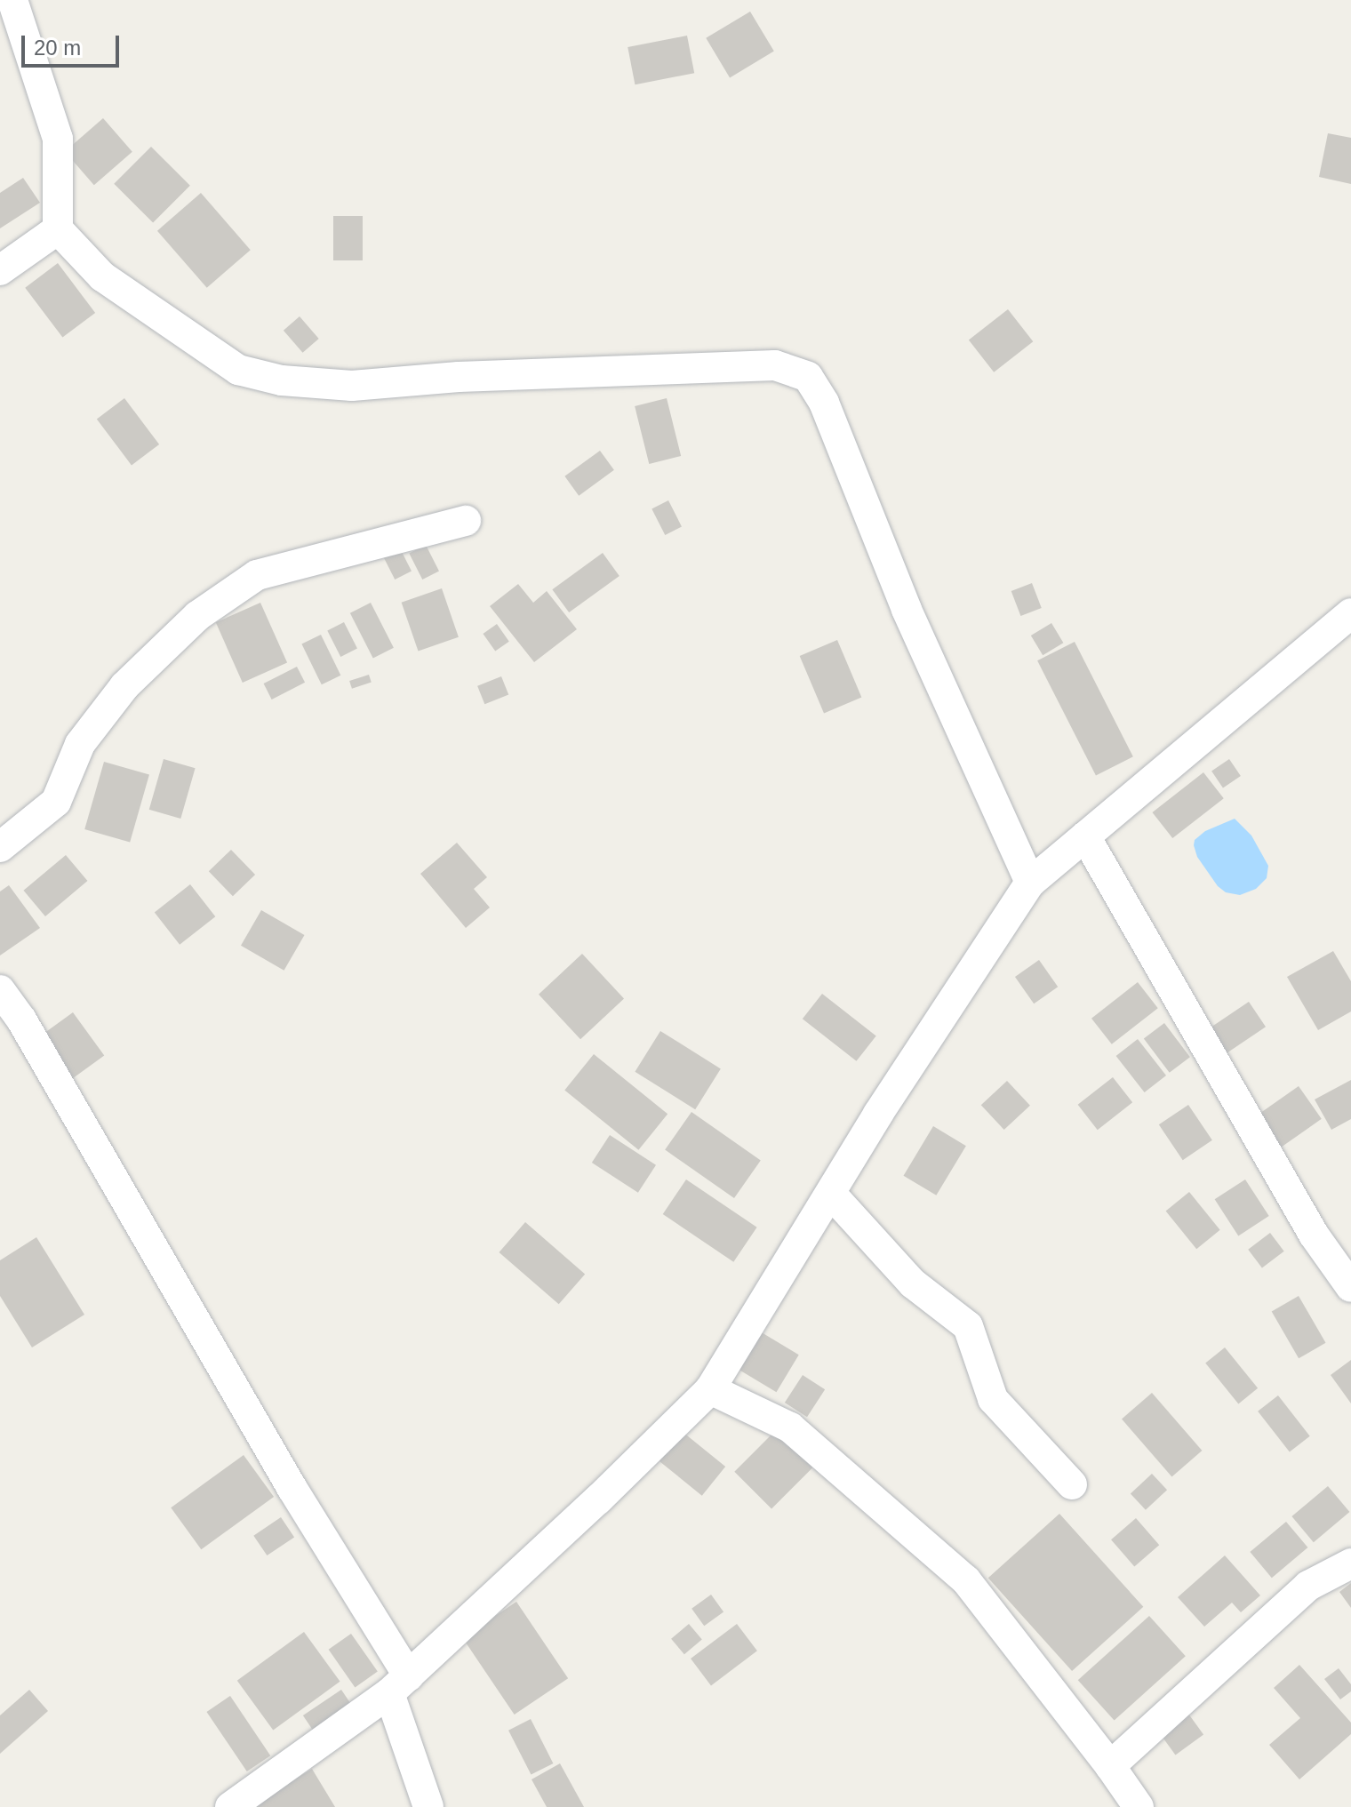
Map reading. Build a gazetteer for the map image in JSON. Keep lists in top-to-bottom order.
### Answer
{
  "scale_bar": "20 m"
}
